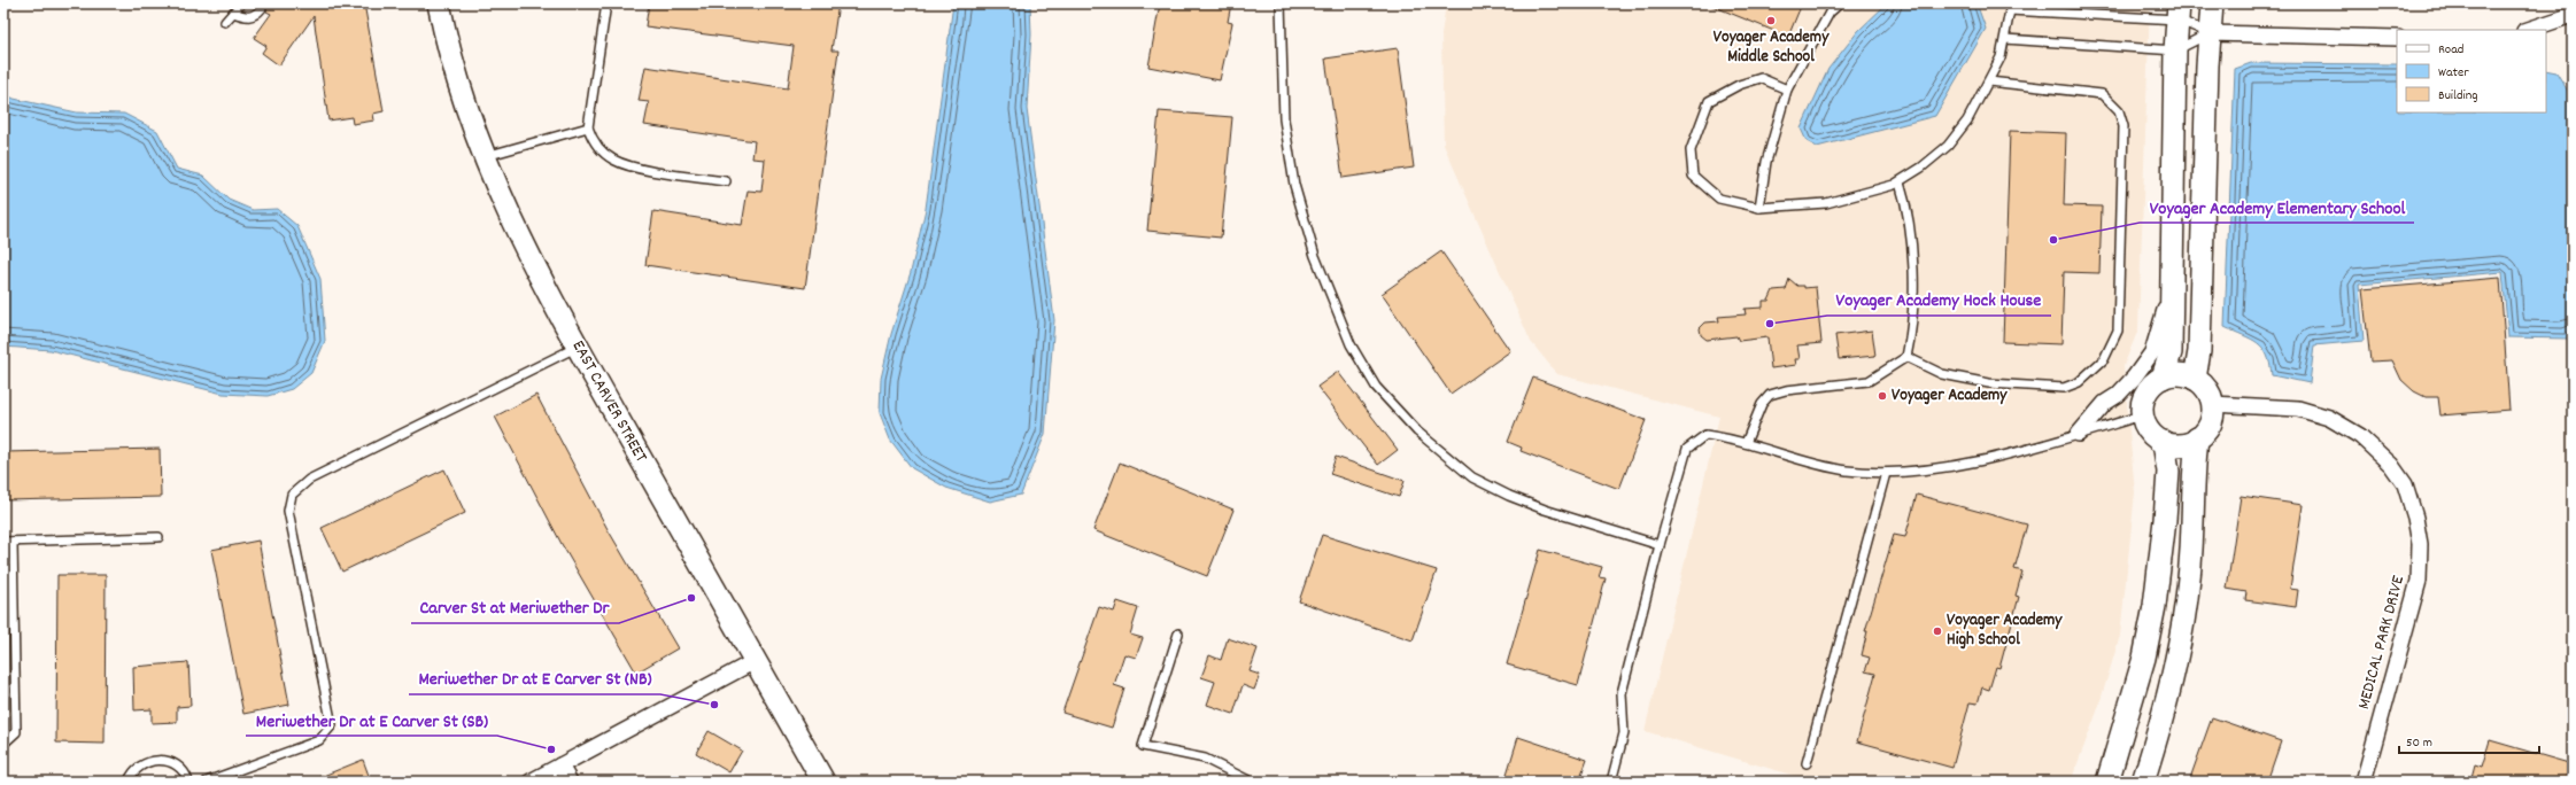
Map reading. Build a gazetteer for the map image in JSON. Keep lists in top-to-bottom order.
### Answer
{
  "streets": {
    "street": ["EAST CARVER STREET", "MEDICAL PARK DRIVE"]
  },
  "places": [
    "Voyager Academy Middle School",
    "Voyager Academy Elementary School",
    "Voyager Academy Hock House",
    "Voyager Academy",
    "Carver St at Meriwether Dr",
    "Voyager Academy High School",
    "Meriwether Dr at E Carver St (NB)",
    "Meriwether Dr at E Carver St (SB)"
  ],
  "legend": ["Road", "Water", "Building"],
  "scale_bar": "50 m"
}
